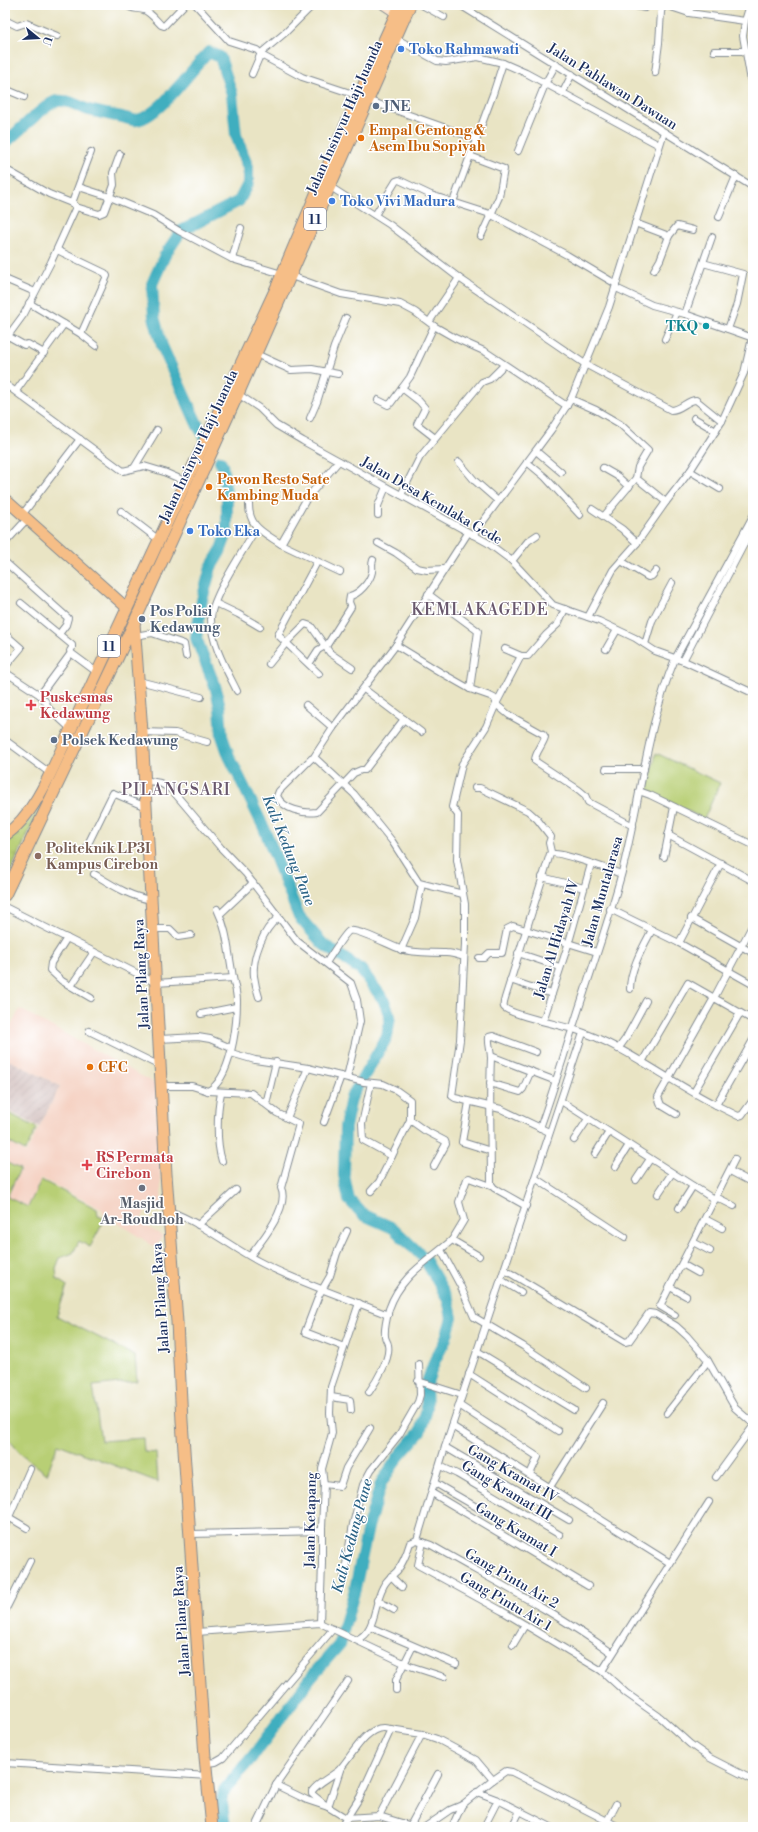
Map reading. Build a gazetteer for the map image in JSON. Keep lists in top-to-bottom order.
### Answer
{
  "streets": {
    "highway": ["Jalan Insinyur Haji Juanda", "11", "Jalan Pilang Raya"],
    "street": [
      "Jalan Pahlawan Dawuan",
      "Jalan Desa Kemlaka Gede",
      "Jalan Muntalarasa",
      "Jalan Al Hidayah IV",
      "Gang Kramat IV",
      "Gang Kramat III",
      "Jalan Ketapang",
      "Gang Kramat I",
      "Gang Pintu Air 2",
      "Gang Pintu Air 1"
    ]
  },
  "crossings": [
    ["Jalan Insinyur Haji Juanda", "Jalan Desa Kemlaka Gede"],
    ["Jalan Insinyur Haji Juanda", "Jalan Pilang Raya"],
    ["Jalan Desa Kemlaka Gede", "Jalan Muntalarasa"],
    ["Gang Pintu Air 2", "Gang Pintu Air 1"]
  ],
  "districts": ["KEMLAKAGEDE", "PILANGSARI"],
  "water": ["Kali Kedung Pane"],
  "places": {
    "other": [
      "Toko Rahmawati",
      "JNE",
      "Empal Gentong & Asem Ibu Sopiyah",
      "Toko Vivi Madura",
      "TKQ",
      "Pawon Resto Sate Kambing Muda",
      "Toko Eka",
      "Pos Polisi Kedawung",
      "Polsek Kedawung",
      "Politeknik LP3I Kampus Cirebon",
      "CFC",
      "Masjid Ar-Roudhoh"
    ],
    "health": ["Puskesmas Kedawung", "RS Permata Cirebon"]
  },
  "north": "right"
}
